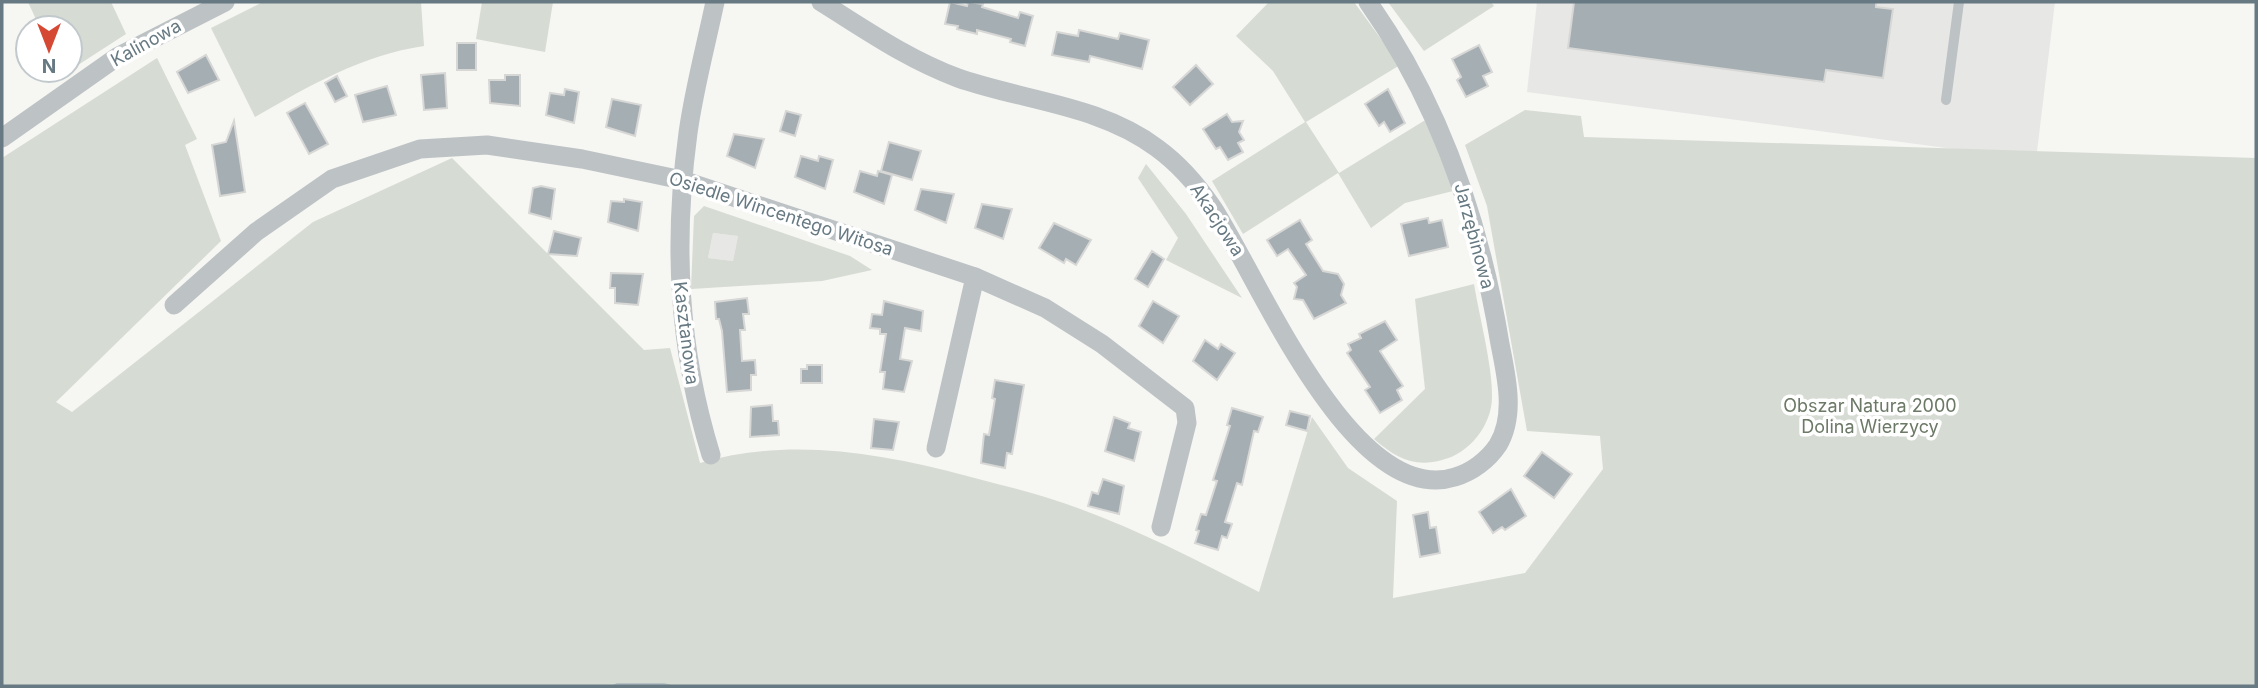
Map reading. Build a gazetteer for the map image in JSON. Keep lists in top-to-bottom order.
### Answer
{
  "streets": {
    "street": [
      "Kalinowa",
      "Osiedle Wincentego Witosa",
      "Akacjowa",
      "Jarzębinowa",
      "Kasztanowa"
    ]
  },
  "crossings": [
    ["Osiedle Wincentego Witosa", "Kasztanowa"],
    ["Akacjowa", "Jarzębinowa"]
  ],
  "parks": ["Obszar Natura 2000 Dolina Wierzycy"],
  "north": "bottom"
}
